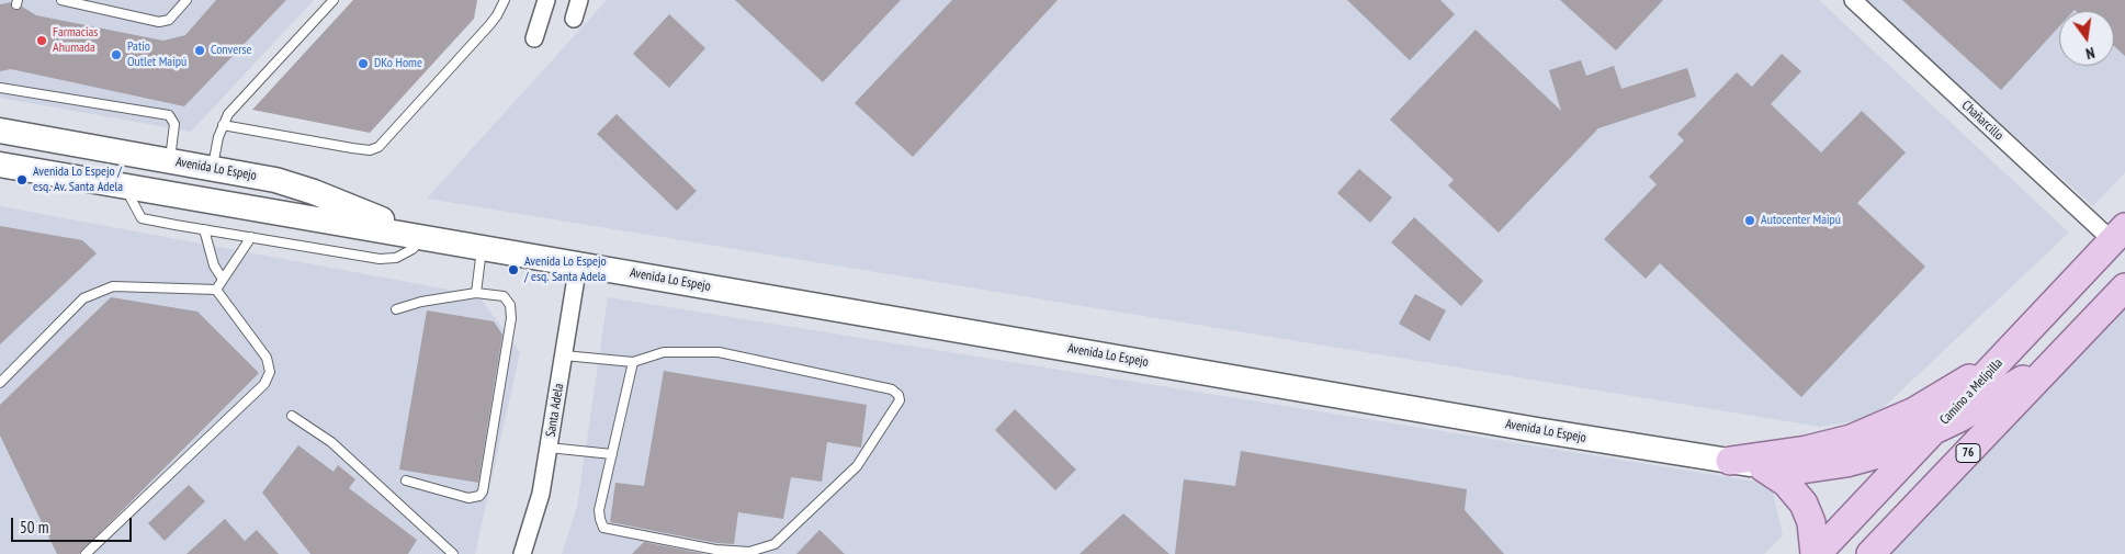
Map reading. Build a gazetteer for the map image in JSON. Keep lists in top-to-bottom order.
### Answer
{
  "streets": {
    "main road": ["Avenida Lo Espejo", "Camino a Melipilla", "76"],
    "street": ["Chañarcillo", "Santa Adela"]
  },
  "crossings": [
    ["Chañarcillo", "Camino a Melipilla"],
    ["Avenida Lo Espejo", "Santa Adela"]
  ],
  "places": [
    "Farmacias Ahumada",
    "Converse",
    "Patio Outlet Maipú",
    "DKo Home",
    "Avenida Lo Espejo / esq. Av. Santa Adela",
    "Autocenter Maipú",
    "Avenida Lo Espejo / esq. Santa Adela"
  ],
  "scale_bar": "50 m",
  "north": "bottom"
}
